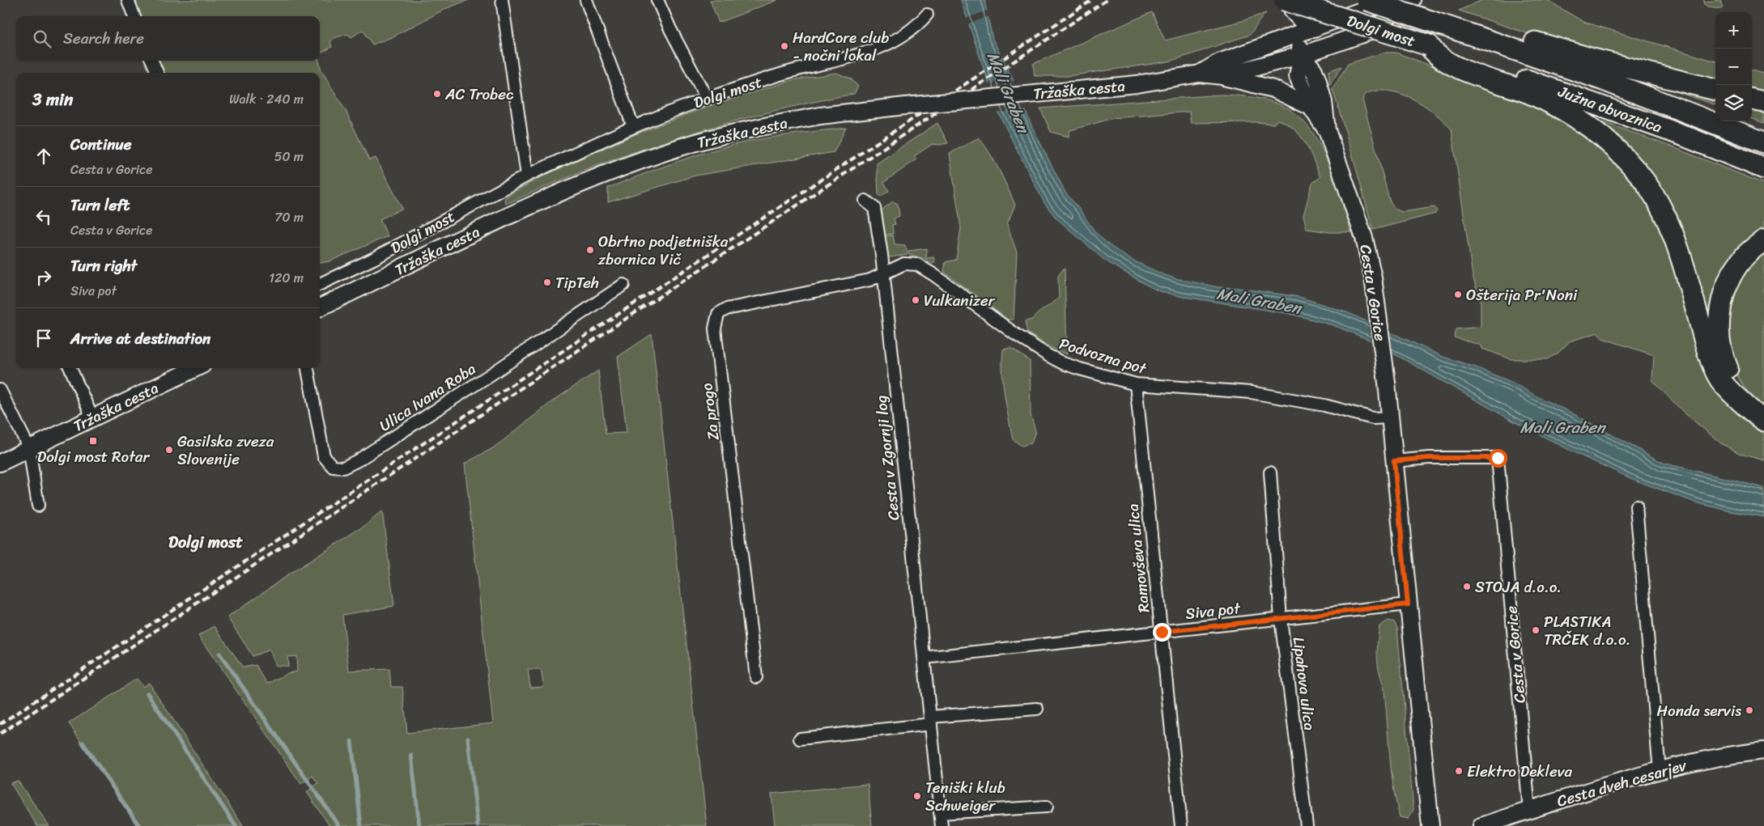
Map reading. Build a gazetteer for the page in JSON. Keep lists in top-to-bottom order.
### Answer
{
  "streets": {
    "highway": ["Dolgi most", "Južna obvoznica"],
    "main road": ["Tržaška cesta", "Cesta v Gorice", "Cesta dveh cesarjev"],
    "street": [
      "Podvozna pot",
      "Ulica Ivana Roba",
      "Za progo",
      "Cesta v Zgornji log",
      "Ramovševa ulica",
      "Siva pot",
      "Lipahova ulica"
    ]
  },
  "crossings": [
    ["Dolgi most", "Južna obvoznica"],
    ["Tržaška cesta", "Cesta v Gorice"],
    ["Cesta v Gorice", "Podvozna pot"],
    ["Cesta v Gorice", "Siva pot"],
    ["Cesta v Gorice", "Cesta dveh cesarjev"],
    ["Podvozna pot", "Za progo"],
    ["Podvozna pot", "Cesta v Zgornji log"],
    ["Podvozna pot", "Ramovševa ulica"],
    ["Za progo", "Cesta v Zgornji log"],
    ["Cesta v Zgornji log", "Siva pot"],
    ["Ramovševa ulica", "Siva pot"],
    ["Siva pot", "Lipahova ulica"]
  ],
  "districts": ["Dolgi most"],
  "water": ["Mali Graben"],
  "places": {
    "other": [
      "HardCore club - nočni lokal",
      "AC Trobec",
      "Obrtno podjetniška zbornica Vič",
      "TipTeh",
      "Ošterija Pr'Noni",
      "Vulkanizer",
      "Gasilska zveza Slovenije",
      "STOJA d.o.o.",
      "PLASTIKA TRČEK d.o.o.",
      "Honda servis",
      "Elektro Dekleva",
      "Teniški klub Schweiger"
    ],
    "transit": ["Dolgi most Rotar"]
  },
  "page": {
    "map_buttons": ["+", "−"],
    "search": "Search here",
    "heading": ["3 min", "Walk · 240 m"],
    "list": [
      ["Continue", "Cesta v Gorice", "50 m"],
      ["Turn left", "Cesta v Gorice", "70 m"],
      ["Turn right", "Siva pot", "120 m"],
      "Arrive at destination"
    ]
  }
}
